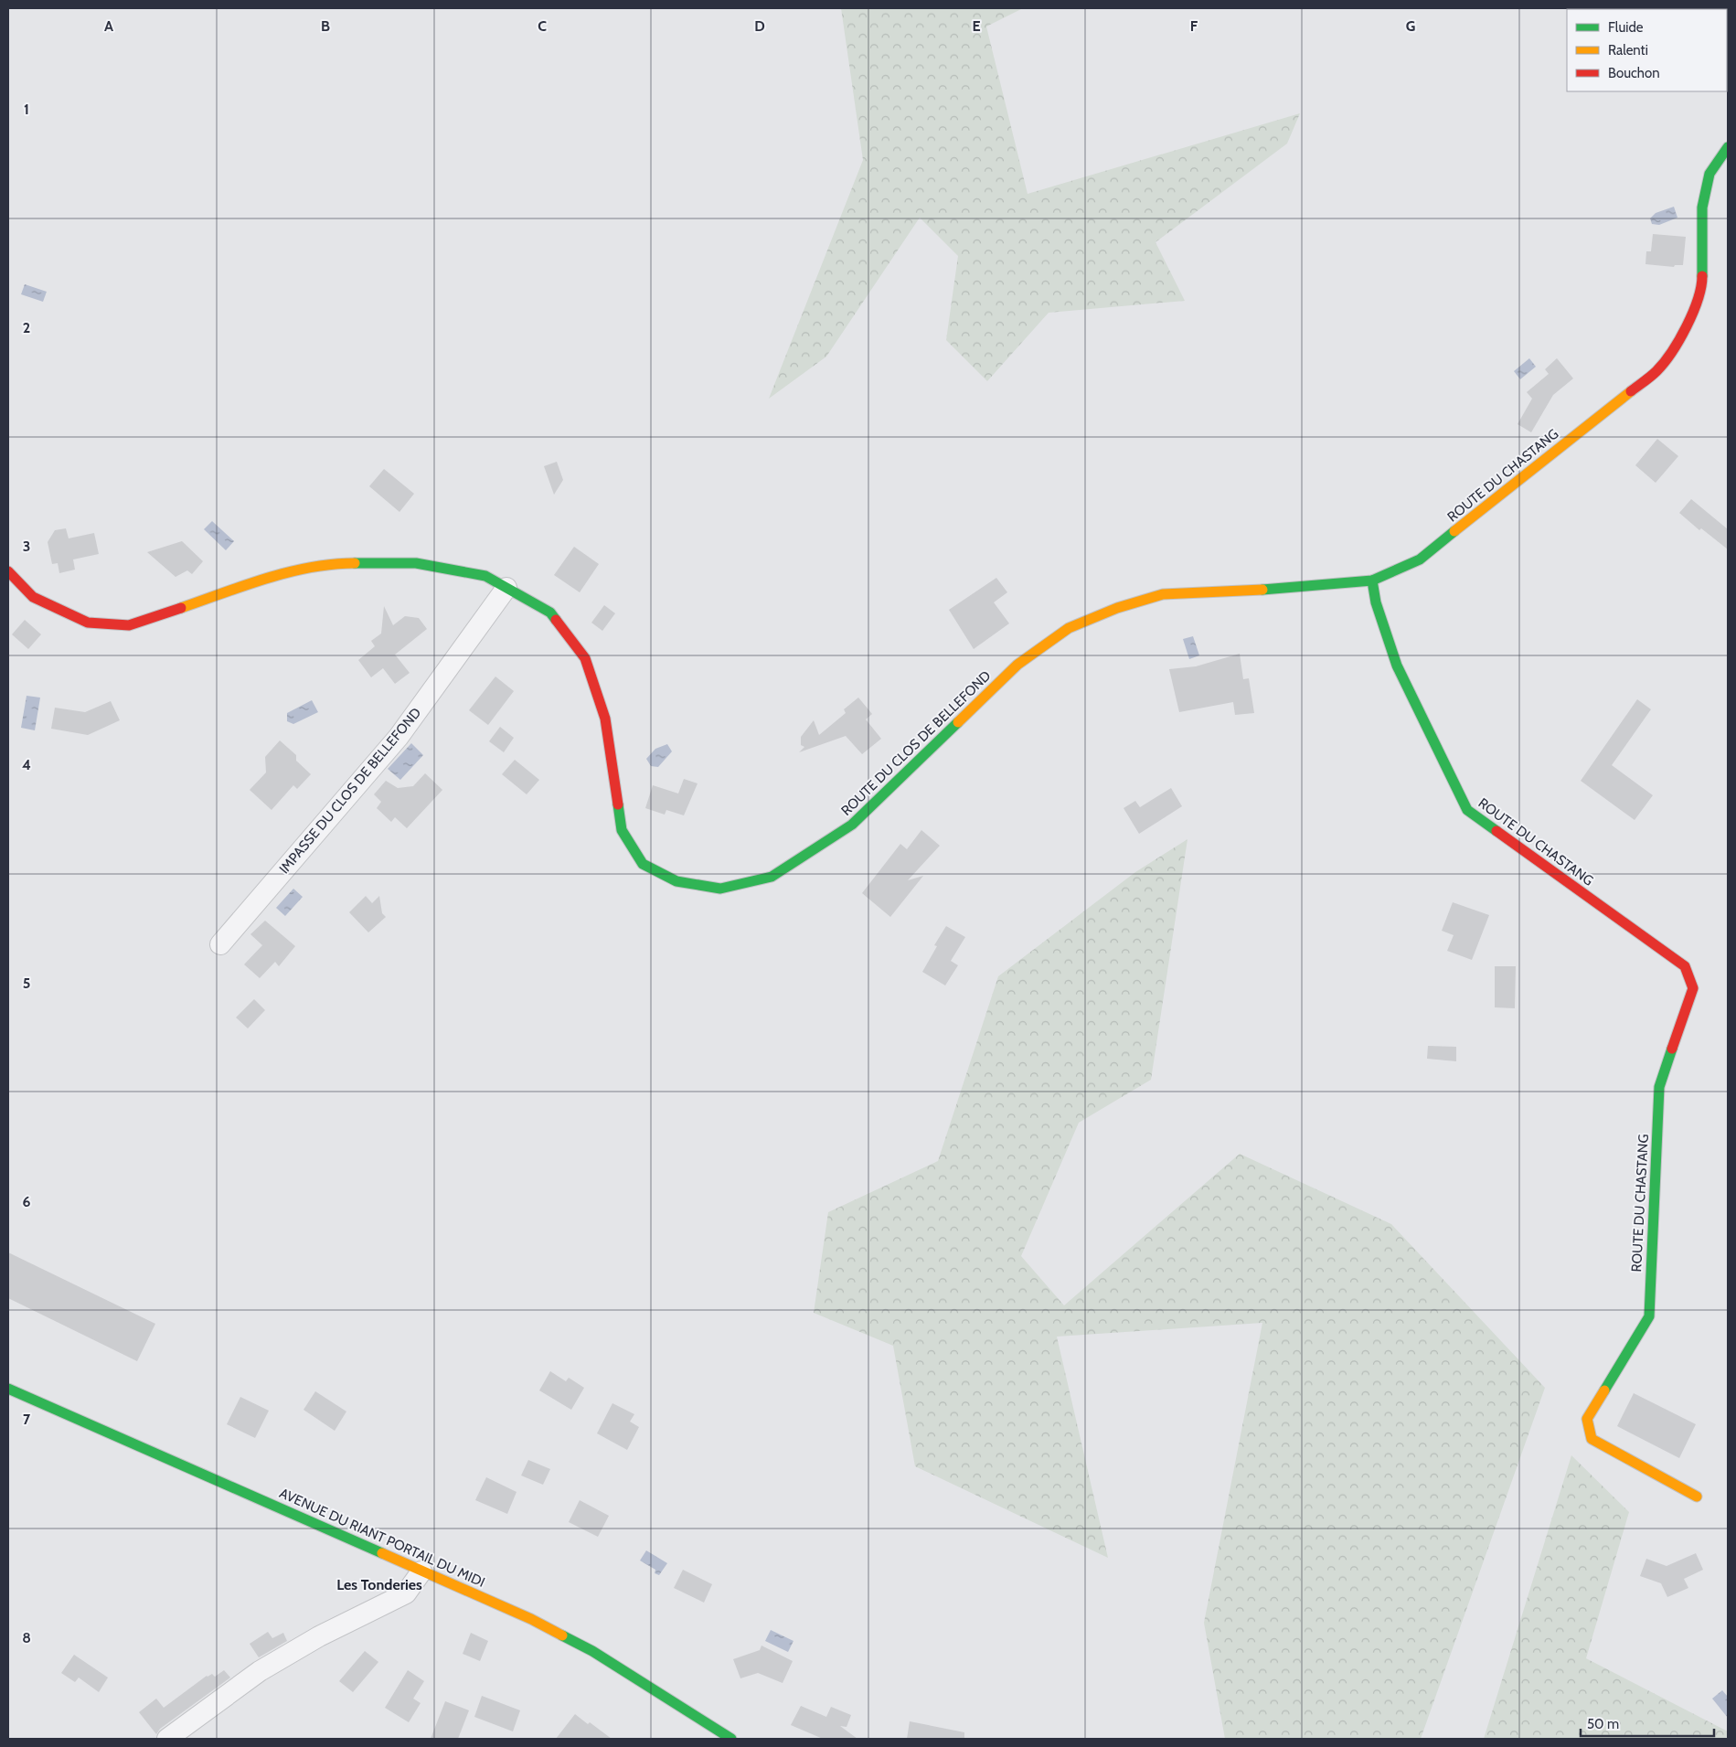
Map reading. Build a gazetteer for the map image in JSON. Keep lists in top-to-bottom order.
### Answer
{
  "streets": {
    "street": [
      "ROUTE DU CHASTANG",
      "ROUTE DU CLOS DE BELLEFOND",
      "IMPASSE DU CLOS DE BELLEFOND",
      "AVENUE DU RIANT PORTAIL DU MIDI"
    ]
  },
  "crossings": [
    ["ROUTE DU CHASTANG", "ROUTE DU CLOS DE BELLEFOND"],
    ["ROUTE DU CLOS DE BELLEFOND", "IMPASSE DU CLOS DE BELLEFOND"]
  ],
  "districts": ["Les Tonderies"],
  "legend": ["Fluide", "Ralenti", "Bouchon"],
  "scale_bar": "50 m",
  "grid": {
    "columns": [
      "A",
      "B",
      "C",
      "D",
      "E",
      "F",
      "G"
    ],
    "rows": [
      "1",
      "2",
      "3",
      "4",
      "5",
      "6",
      "7",
      "8"
    ]
  }
}
